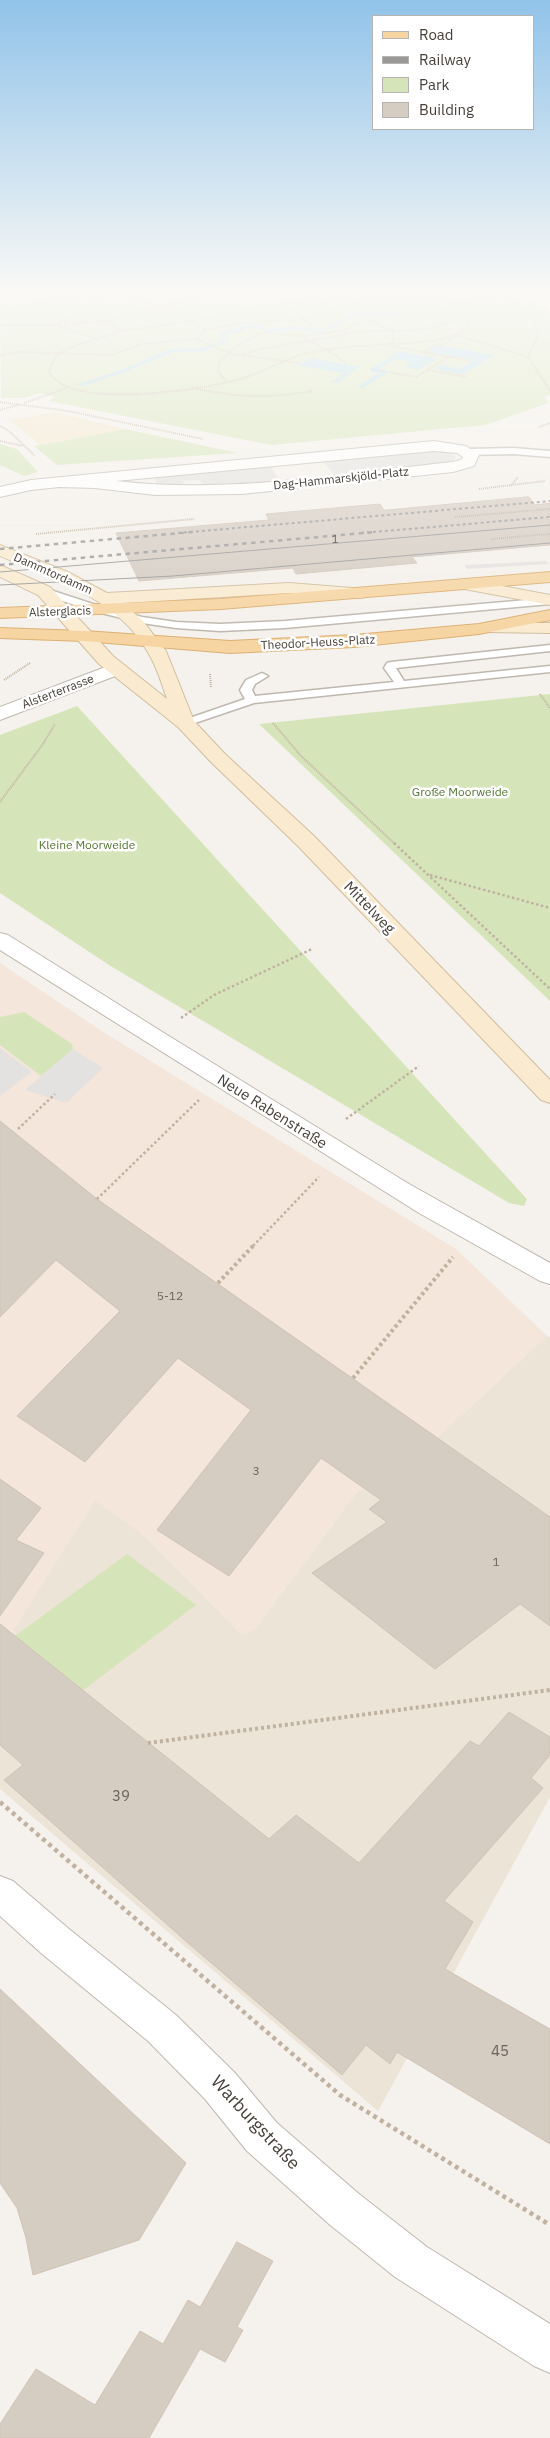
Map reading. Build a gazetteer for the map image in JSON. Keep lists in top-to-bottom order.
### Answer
{
  "streets": {
    "main road": ["Alsterglacis", "Theodor-Heuss-Platz"],
    "street": [
      "Dag-Hammarskjöld-Platz",
      "Dammtordamm",
      "Alsterterrasse",
      "Mittelweg",
      "Neue Rabenstraße",
      "Warburgstraße"
    ]
  },
  "crossings": [
    ["Dammtordamm", "Alsterglacis"],
    ["Dammtordamm", "Theodor-Heuss-Platz"],
    ["Dammtordamm", "Mittelweg"],
    ["Alsterglacis", "Theodor-Heuss-Platz"],
    ["Alsterglacis", "Mittelweg"],
    ["Theodor-Heuss-Platz", "Mittelweg"],
    ["Alsterterrasse", "Mittelweg"]
  ],
  "parks": ["Große Moorweide", "Kleine Moorweide"],
  "house_numbers": [
    "1",
    "5-12",
    "3",
    "1",
    "39",
    "45"
  ],
  "legend": [
    "Road",
    "Railway",
    "Park",
    "Building"
  ]
}
